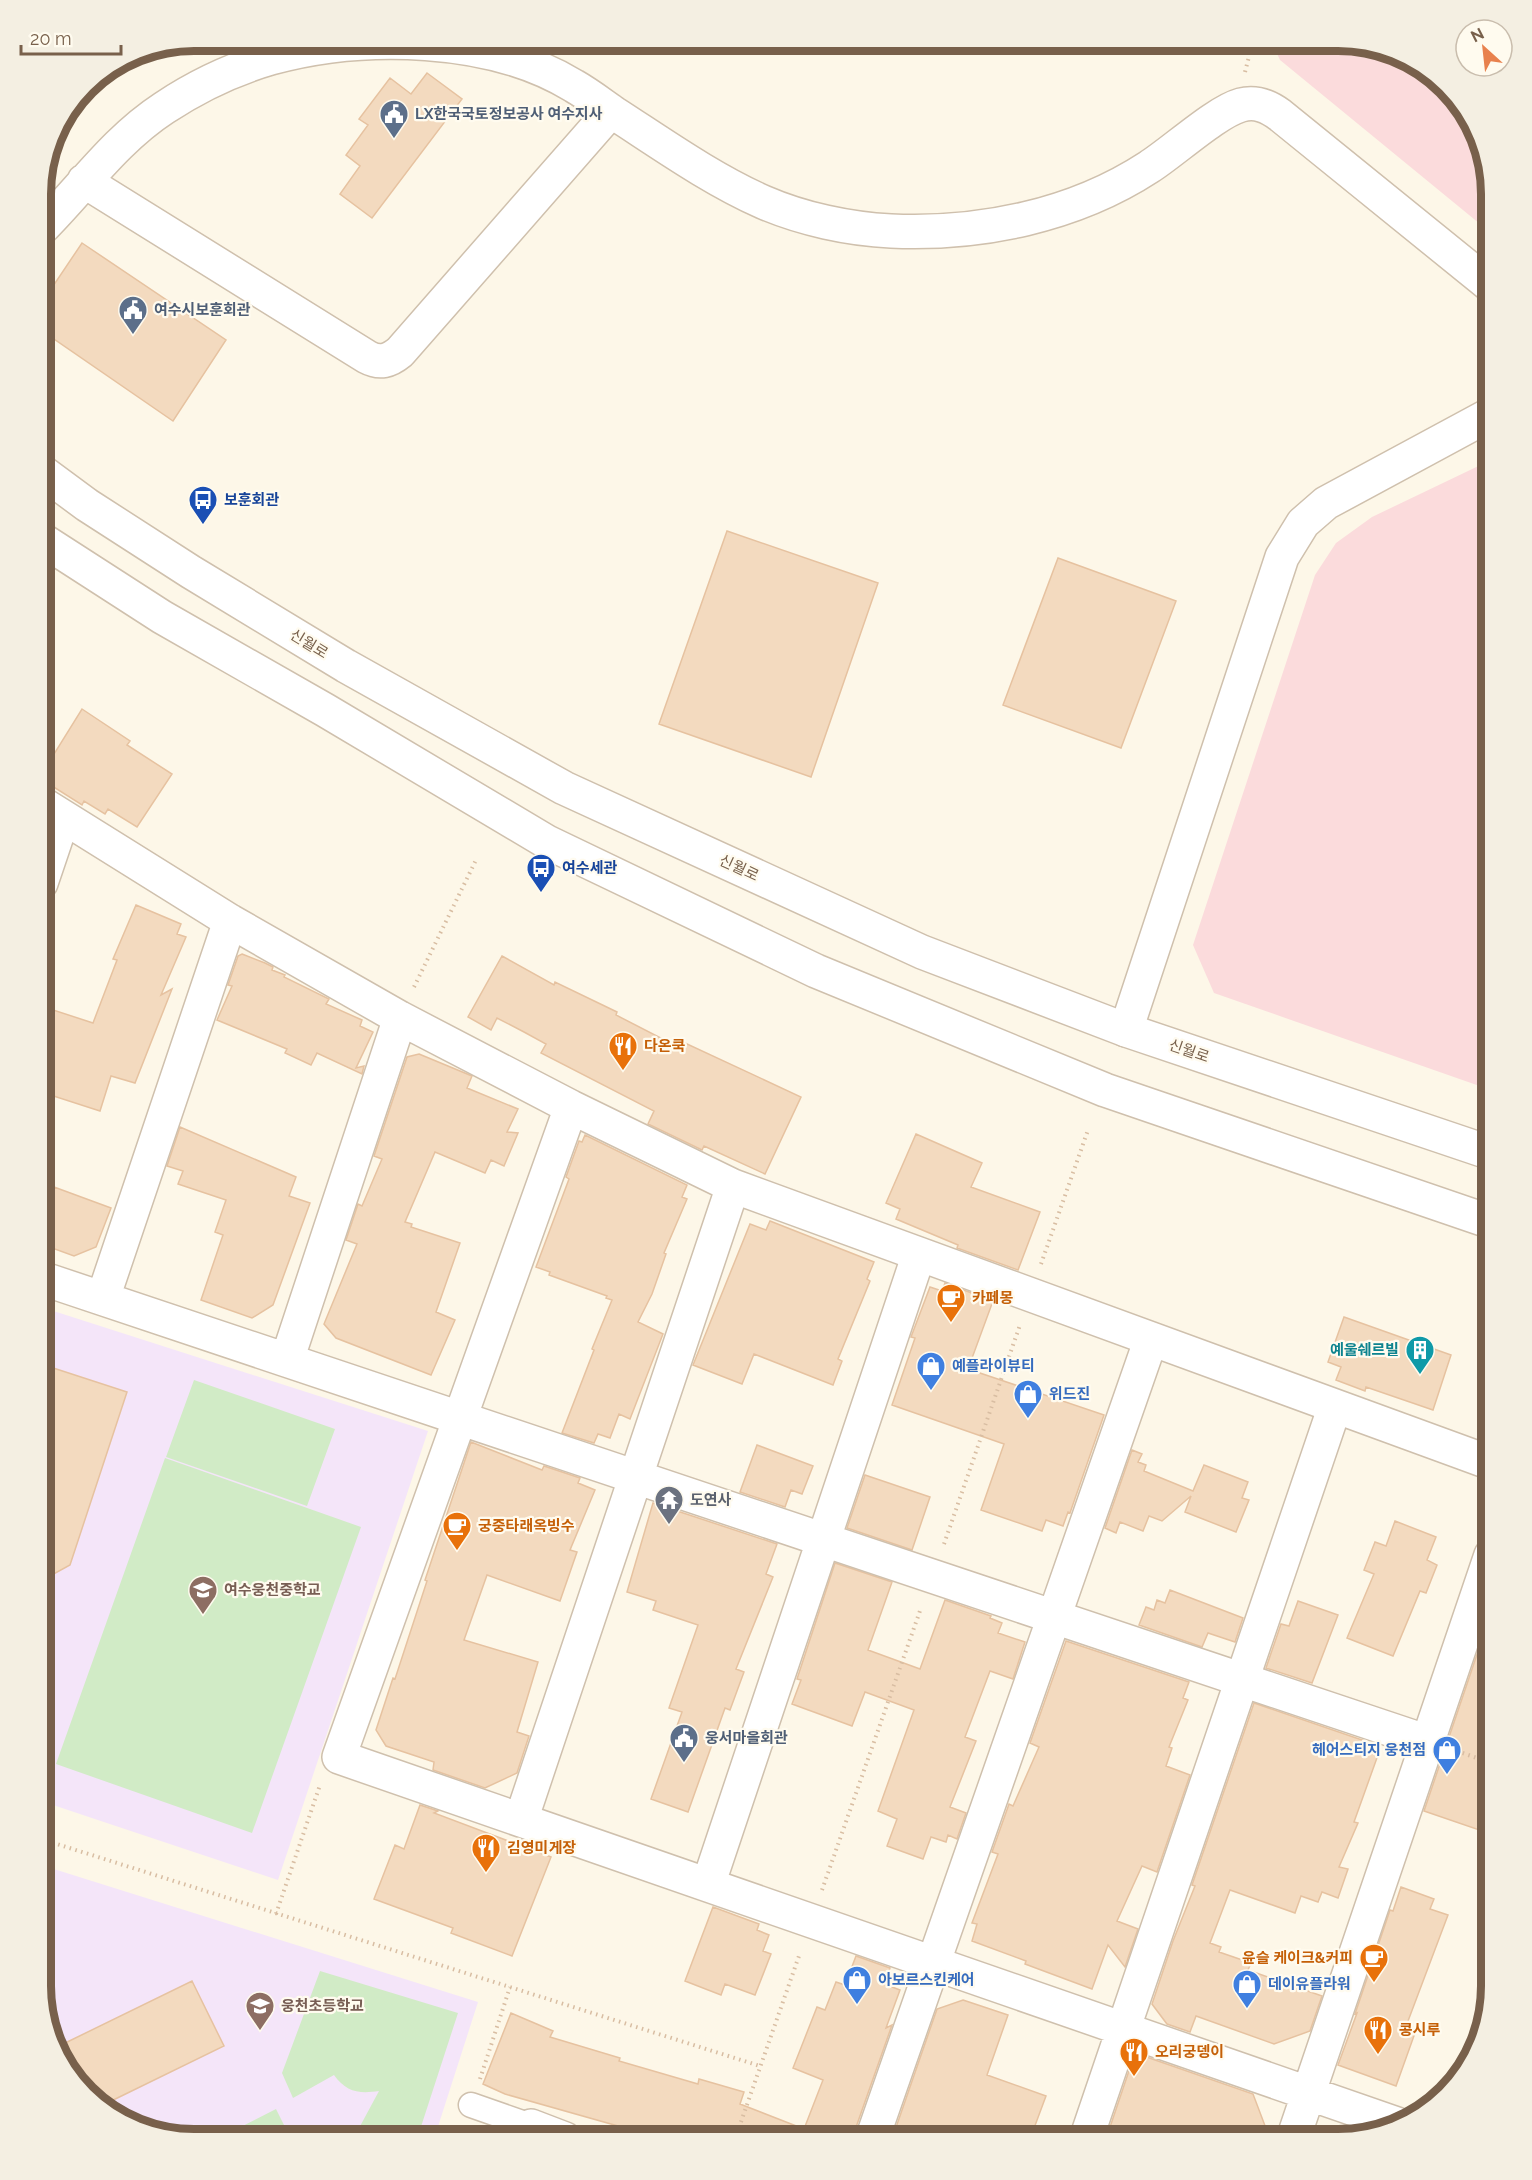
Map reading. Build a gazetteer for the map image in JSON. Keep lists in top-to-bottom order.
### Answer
{
  "streets": {
    "street": ["신월로"]
  },
  "places": {
    "public building": ["LX한국국토정보공사 여수지사", "여수시보훈회관", "웅서마을회관"],
    "bus stop": ["보훈회관", "여수세관"],
    "restaurant": [
      "다온쿡",
      "김영미게장",
      "콩시루",
      "오리궁뎅이"
    ],
    "cafe": ["카페몽", "궁중타래옥빙수", "윤슬 케이크&커피"],
    "building": ["예울쉐르빌"],
    "shop": [
      "예플라이뷰티",
      "위드진",
      "헤어스티지 웅천점",
      "아보르스킨케어",
      "데이유플라워"
    ],
    "temple": ["도연사"],
    "school or university": ["여수웅천중학교", "웅천초등학교"]
  },
  "scale_bar": "20 m",
  "north": "top left"
}
